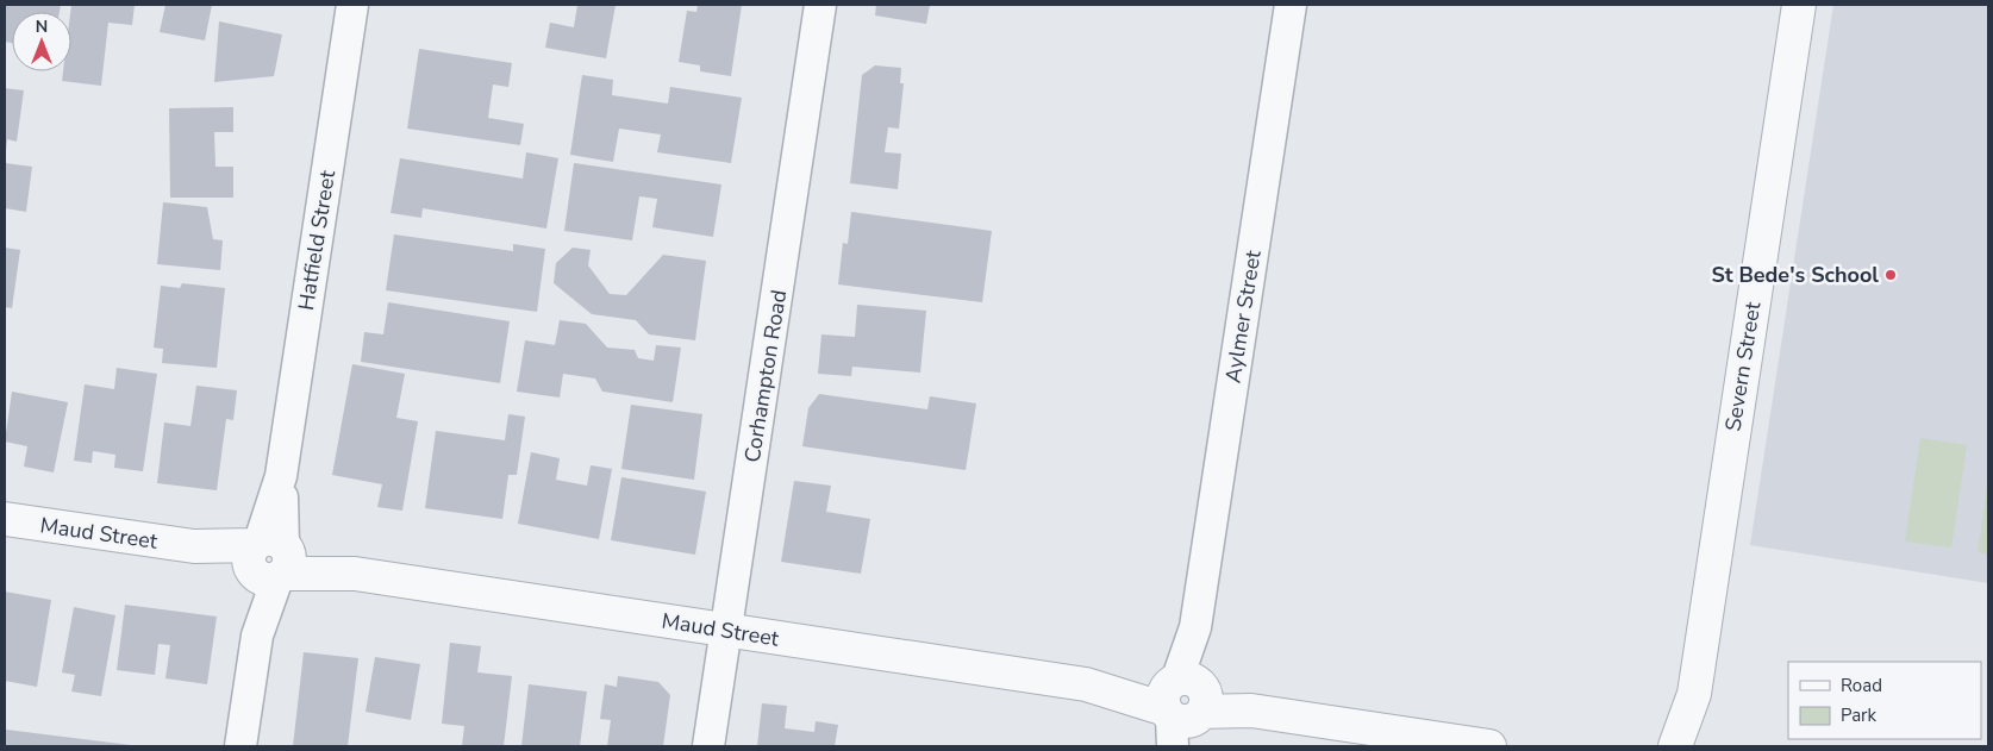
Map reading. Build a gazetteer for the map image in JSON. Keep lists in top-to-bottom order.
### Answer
{
  "streets": {
    "street": [
      "Hatfield Street",
      "Aylmer Street",
      "Severn Street",
      "Corhampton Road",
      "Maud Street"
    ]
  },
  "crossings": [
    ["Hatfield Street", "Maud Street"],
    ["Aylmer Street", "Maud Street"],
    ["Corhampton Road", "Maud Street"]
  ],
  "places": ["St Bede's School"],
  "legend": ["Road", "Park"],
  "north": "top"
}
